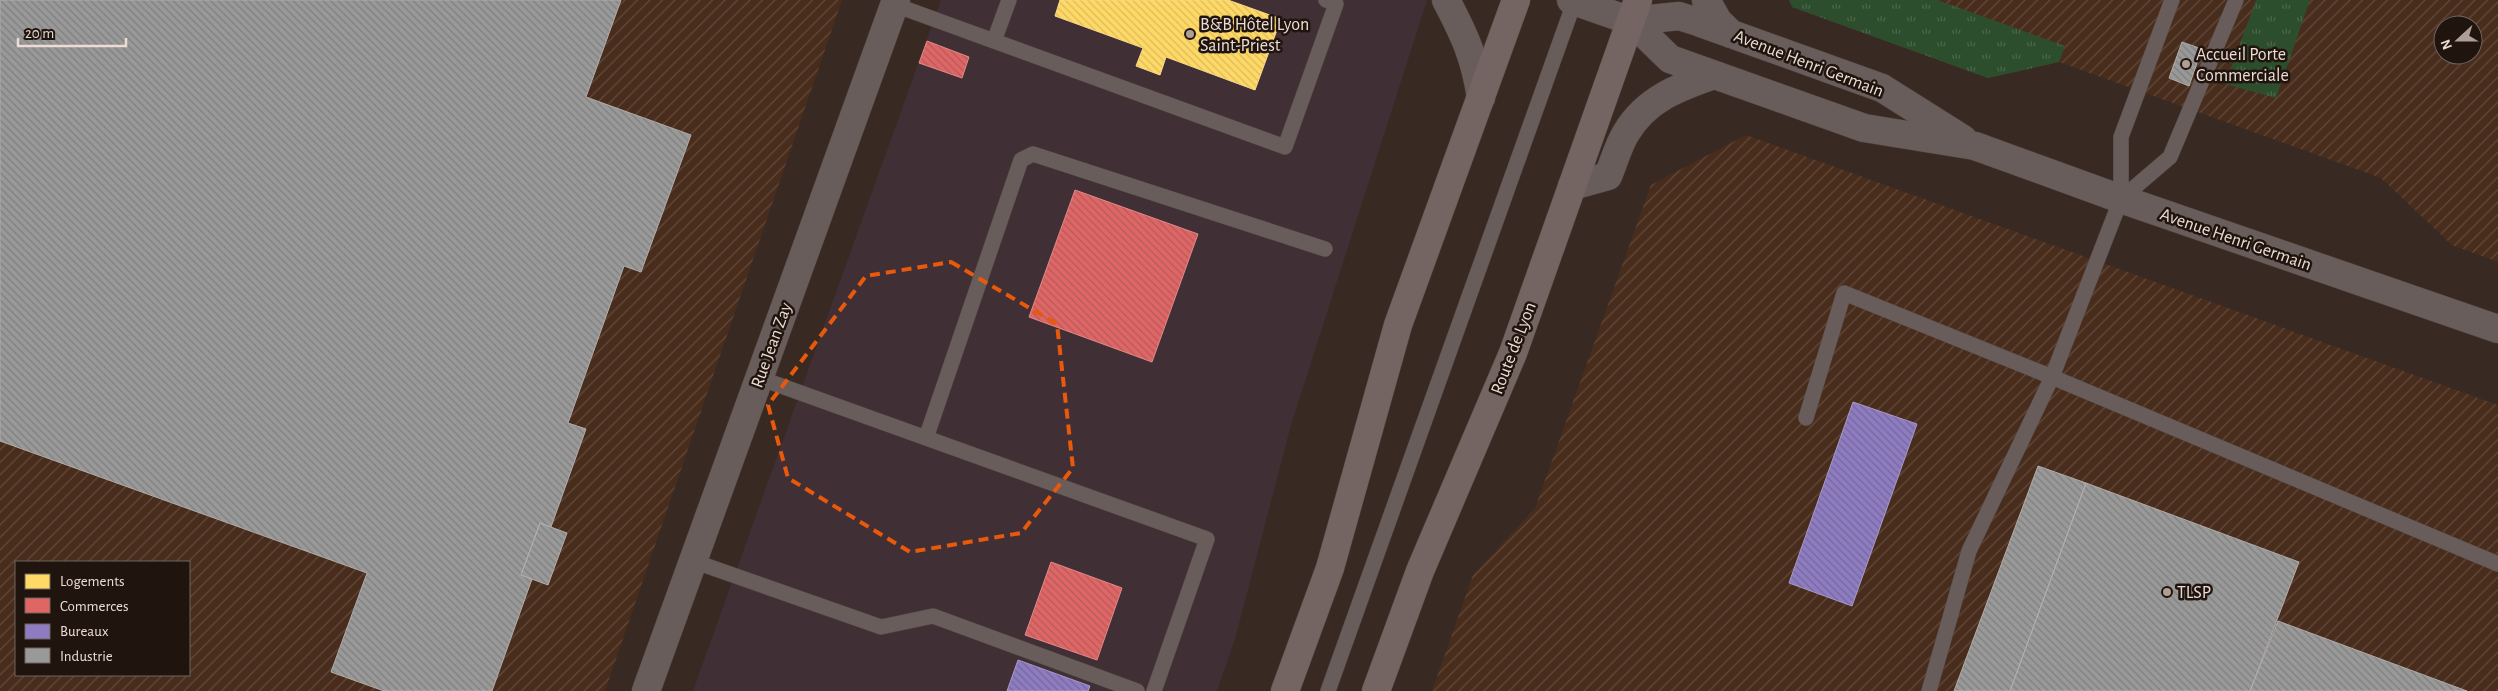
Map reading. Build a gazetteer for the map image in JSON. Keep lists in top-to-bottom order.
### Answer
{
  "streets": {
    "main road": ["Route de Lyon"],
    "street": ["Avenue Henri Germain", "Rue Jean Zay"]
  },
  "crossings": [
    ["Avenue Henri Germain", "Route de Lyon"]
  ],
  "places": ["B&B Hôtel Lyon Saint-Priest", "Accueil Porte Commerciale", "TLSP"],
  "legend": [
    "Logements",
    "Commerces",
    "Bureaux",
    "Industrie"
  ],
  "scale_bar": "20 m",
  "north": "left"
}
